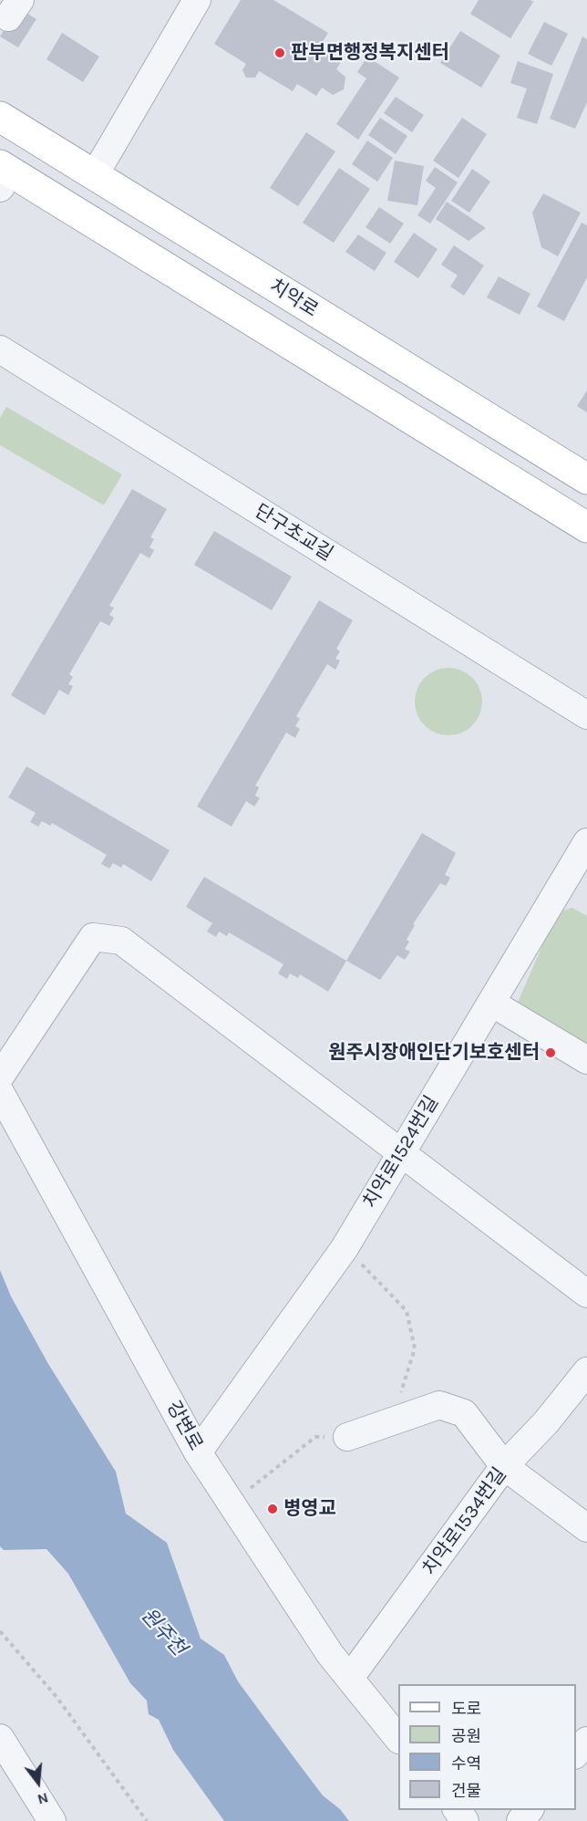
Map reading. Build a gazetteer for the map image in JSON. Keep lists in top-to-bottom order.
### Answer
{
  "streets": {
    "main road": ["치악로"],
    "street": [
      "단구초교길",
      "치악로1524번길",
      "강변로",
      "치악로1534번길"
    ]
  },
  "crossings": [
    ["치악로1524번길", "강변로"],
    ["강변로", "치악로1534번길"]
  ],
  "water": ["원주천"],
  "places": ["판부면행정복지센터", "원주시장애인단기보호센터", "병영교"],
  "legend": [
    "도로",
    "공원",
    "수역",
    "건물"
  ],
  "north": "bottom"
}
